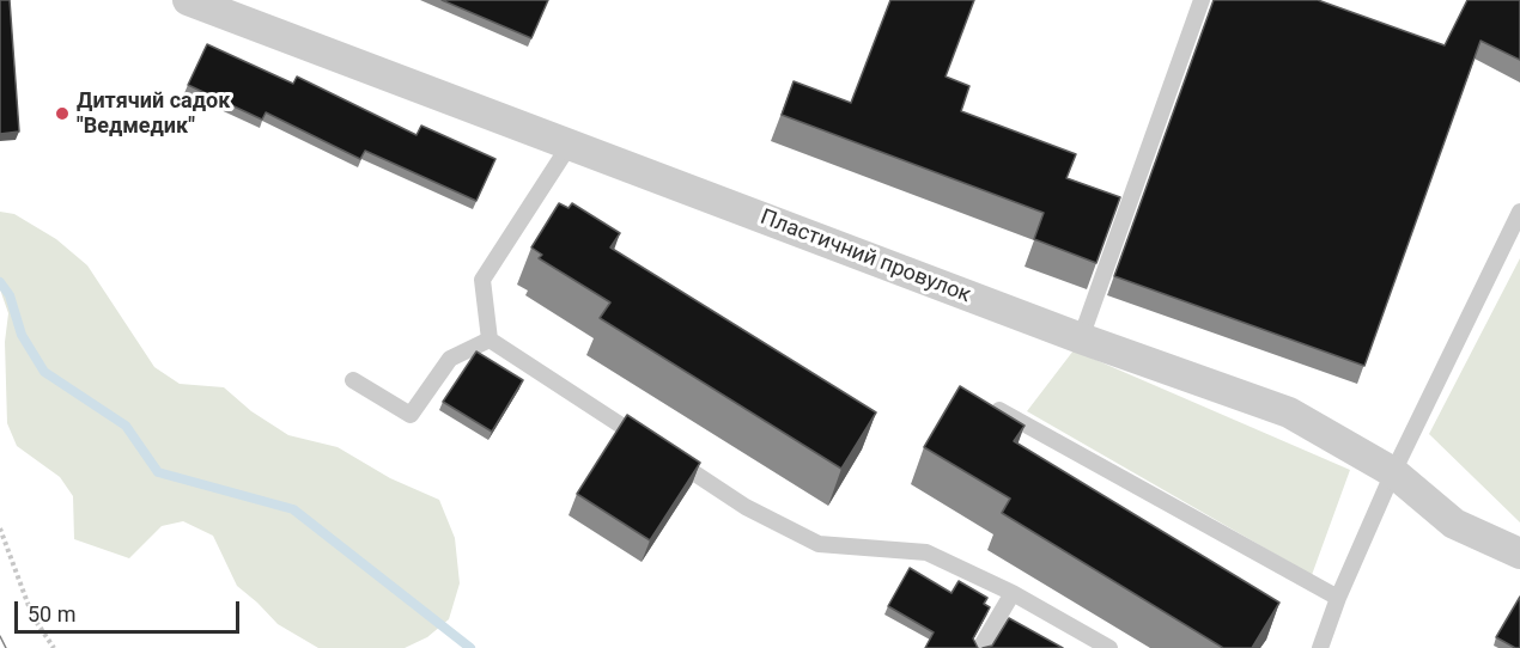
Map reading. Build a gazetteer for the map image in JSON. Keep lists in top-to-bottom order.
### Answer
{
  "streets": {
    "street": ["Пластичний провулок"]
  },
  "places": ["Дитячий садок \"Ведмедик\""],
  "scale_bar": "50 m"
}
